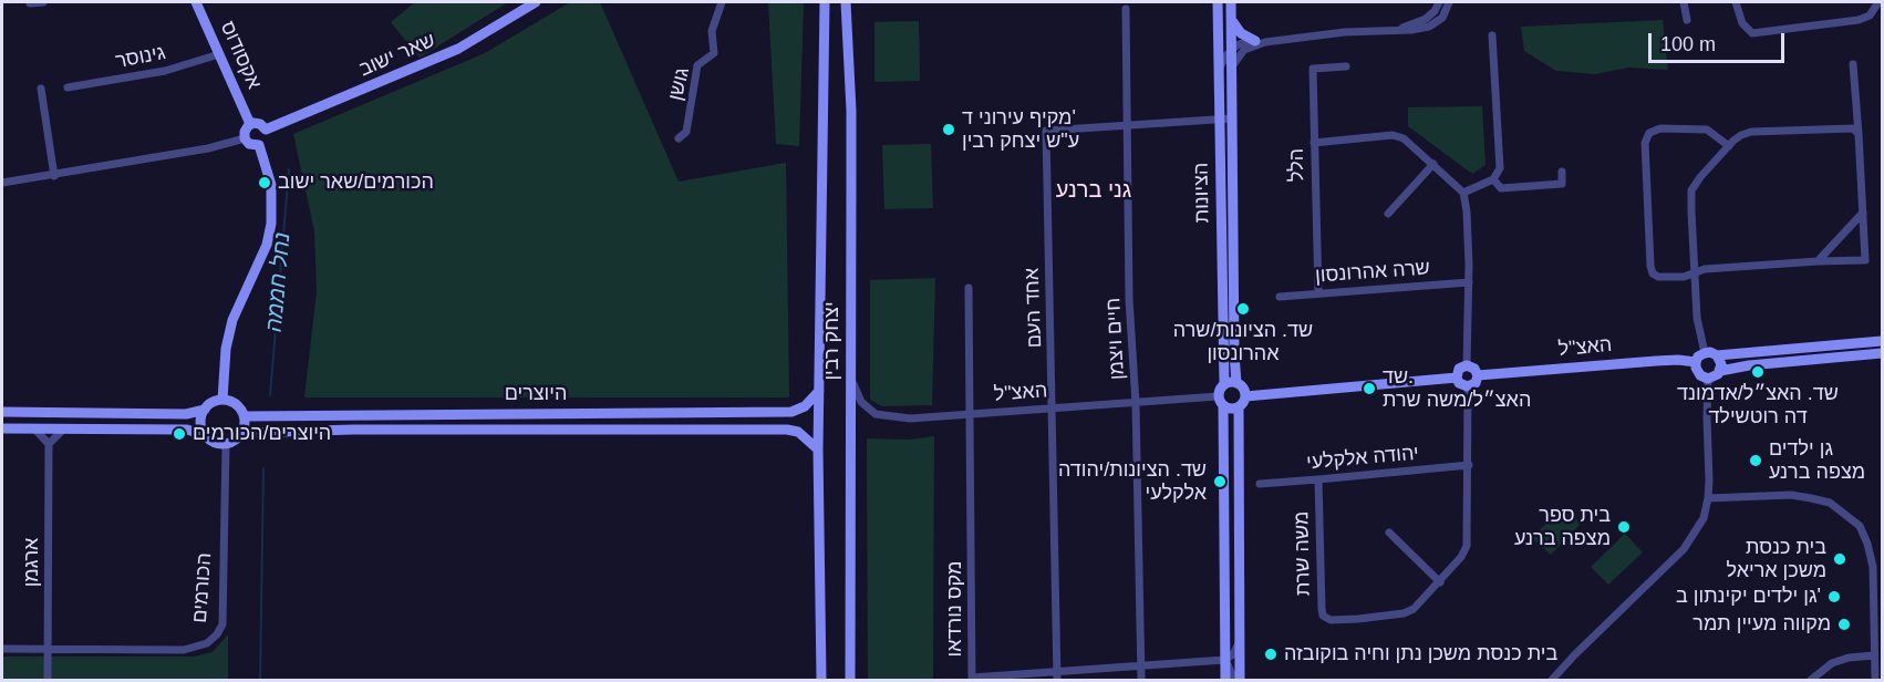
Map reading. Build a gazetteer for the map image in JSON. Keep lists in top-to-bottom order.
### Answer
{
  "streets": {
    "street": [
      "אקסודוס",
      "שאר ישוב",
      "גינוסר",
      "גושן",
      "הלל",
      "הציונות",
      "שרה אהרונסון",
      "אחד העם",
      "חיים ויצמן",
      "יצחק רבין",
      "האצ\"ל",
      "היוצרים",
      "יהודה אלקלעי",
      "משה שרת",
      "ארגמן",
      "הכורמים",
      "מקס נורדאו"
    ]
  },
  "crossings": [
    ["אקסודוס", "שאר ישוב"],
    ["אקסודוס", "גינוסר"],
    ["הלל", "שרה אהרונסון"],
    ["הציונות", "אחד העם"],
    ["הציונות", "האצ\"ל"],
    ["אחד העם", "חיים ויצמן"],
    ["אחד העם", "האצ\"ל"],
    ["אחד העם", "מקס נורדאו"],
    ["חיים ויצמן", "האצ\"ל"],
    ["חיים ויצמן", "מקס נורדאו"],
    ["יצחק רבין", "האצ\"ל"],
    ["יצחק רבין", "היוצרים"],
    ["האצ\"ל", "משה שרת"],
    ["האצ\"ל", "מקס נורדאו"],
    ["היוצרים", "הכורמים"],
    ["יהודה אלקלעי", "משה שרת"],
    ["ארגמן", "הכורמים"]
  ],
  "districts": ["גני ברנע"],
  "water": ["נחל חממה"],
  "places": [
    "מקיף עירוני ד' ע\"ש יצחק רבין",
    "הכורמים/שאר ישוב",
    "שד. הציונות/שרה אהרונסון",
    "שד. האצ״ל/אדמונד דה רוטשילד",
    "שד. האצ״ל/משה שרת",
    "היוצרים/הכורמים",
    "גן ילדים מצפה ברנע",
    "שד. הציונות/יהודה אלקלעי",
    "בית ספר מצפה ברנע",
    "בית כנסת משכן אריאל",
    "גן ילדים יקינתון ב'",
    "מקווה מעיין תמר",
    "בית כנסת משכן נתן וחיה בוקובזה"
  ],
  "scale_bar": "100 m"
}
